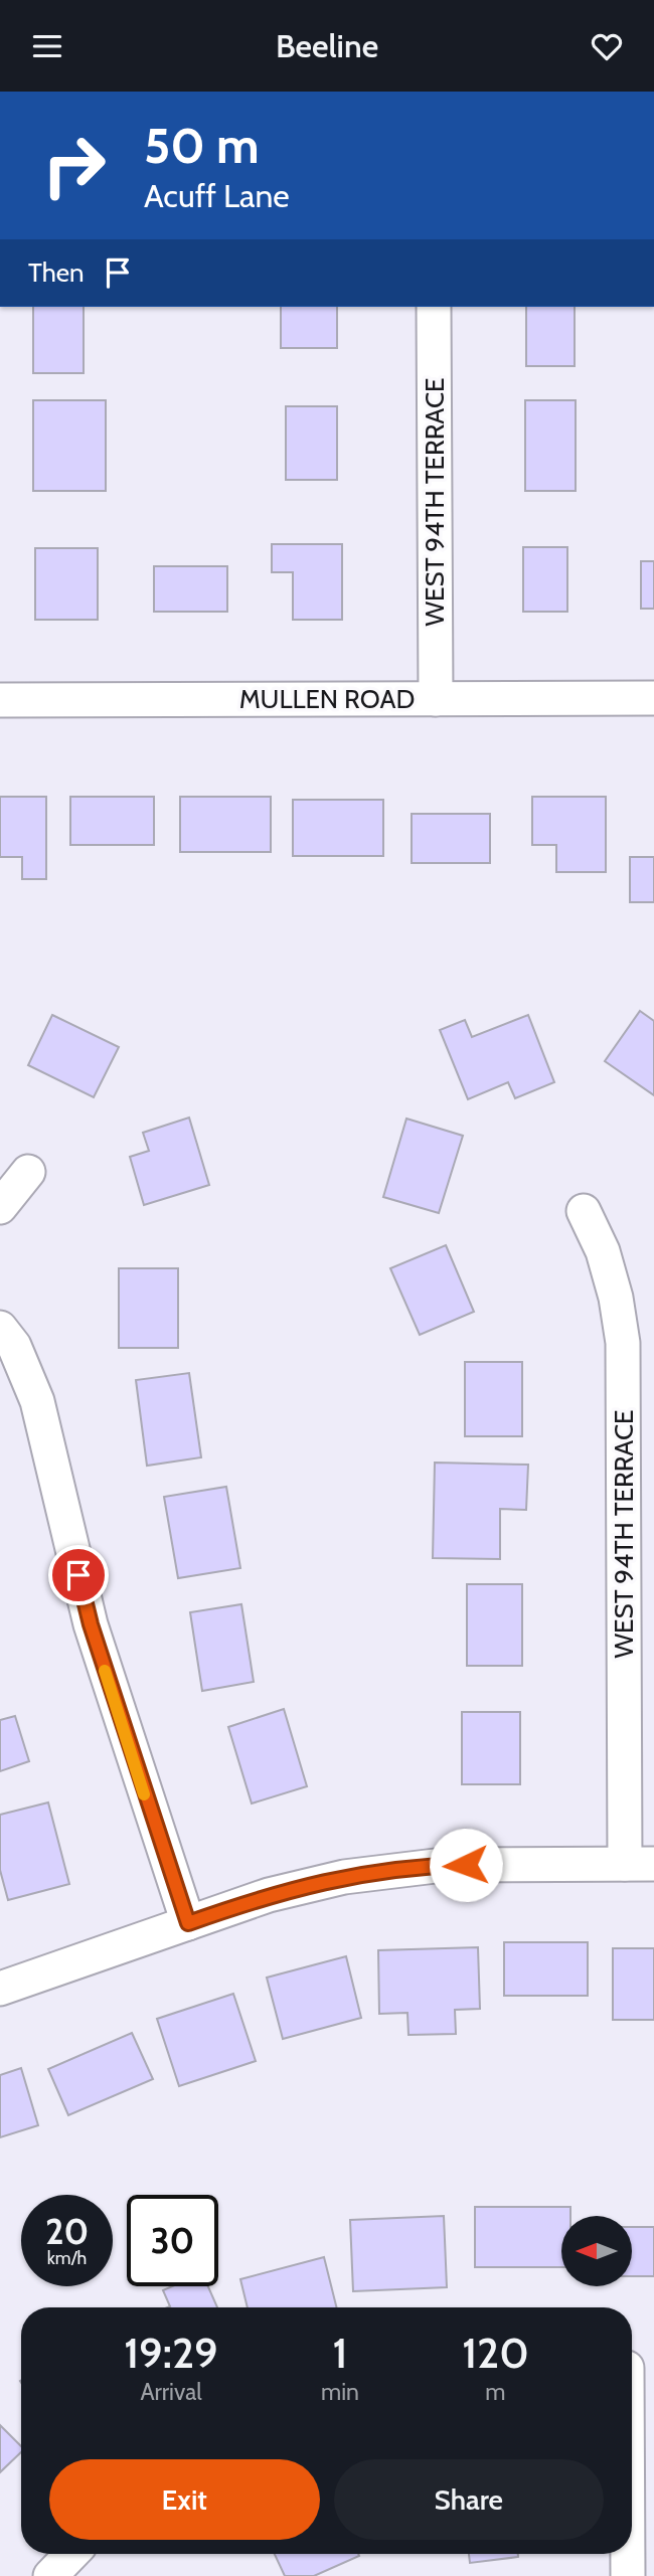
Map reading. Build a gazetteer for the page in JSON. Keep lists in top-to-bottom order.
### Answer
{
  "streets": {
    "street": ["WEST 94TH TERRACE", "MULLEN ROAD"]
  },
  "crossings": [
    ["WEST 94TH TERRACE", "MULLEN ROAD"]
  ],
  "north": "left",
  "page": {
    "header": "Beeline",
    "turn": ["50 m", "Acuff Lane"],
    "then": "Then",
    "speed": "20 km/h",
    "limit": "30",
    "eta": [
      "19:29",
      "Arrival",
      "1",
      "min",
      "120",
      "m"
    ],
    "buttons": ["Exit", "Share"]
  }
}
